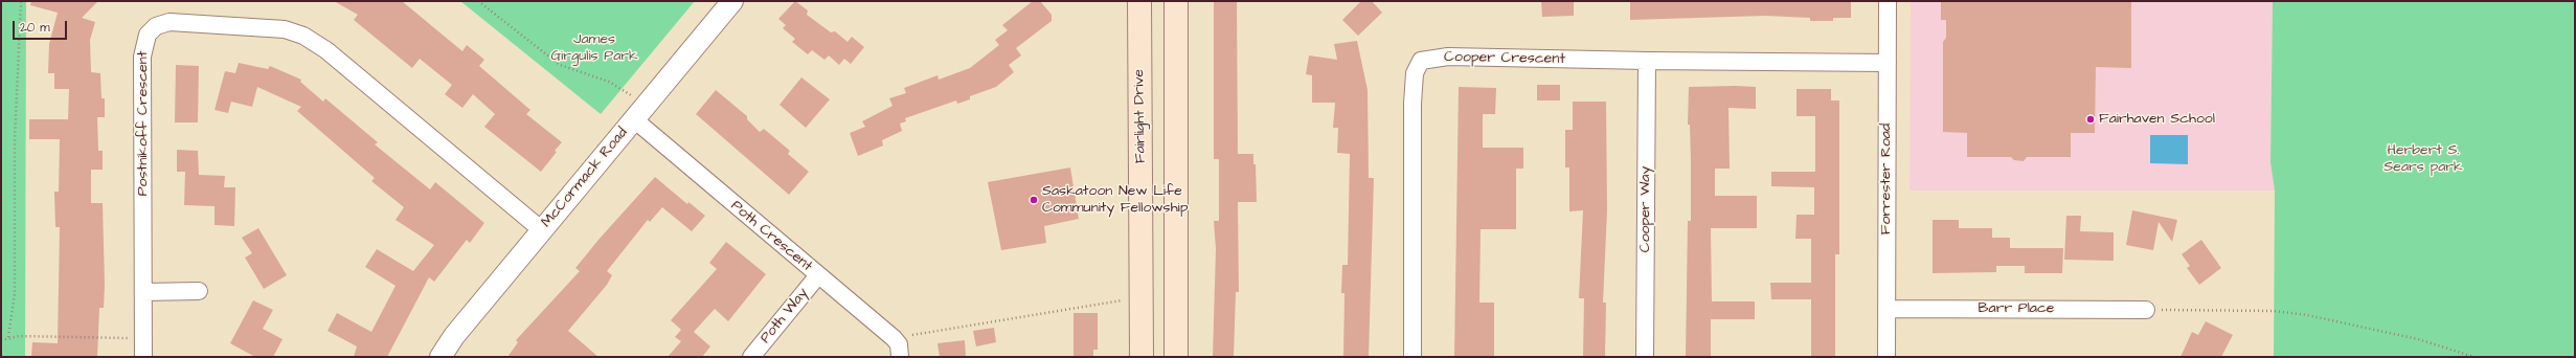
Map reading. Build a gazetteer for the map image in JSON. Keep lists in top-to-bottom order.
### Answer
{
  "streets": {
    "main road": ["Fairlight Drive"],
    "street": [
      "Cooper Crescent",
      "Postnikoff Crescent",
      "McCormack Road",
      "Forrester Road",
      "Cooper Way",
      "Poth Crescent",
      "Barr Place",
      "Poth Way"
    ]
  },
  "crossings": [
    ["Cooper Crescent", "Forrester Road"],
    ["Cooper Crescent", "Cooper Way"],
    ["Postnikoff Crescent", "McCormack Road"],
    ["McCormack Road", "Poth Crescent"],
    ["Forrester Road", "Barr Place"],
    ["Poth Crescent", "Poth Way"]
  ],
  "parks": ["James Girgulis Park", "Herbert S. Sears park"],
  "places": ["Fairhaven School", "Saskatoon New Life Community Fellowship"],
  "scale_bar": "20 m"
}
